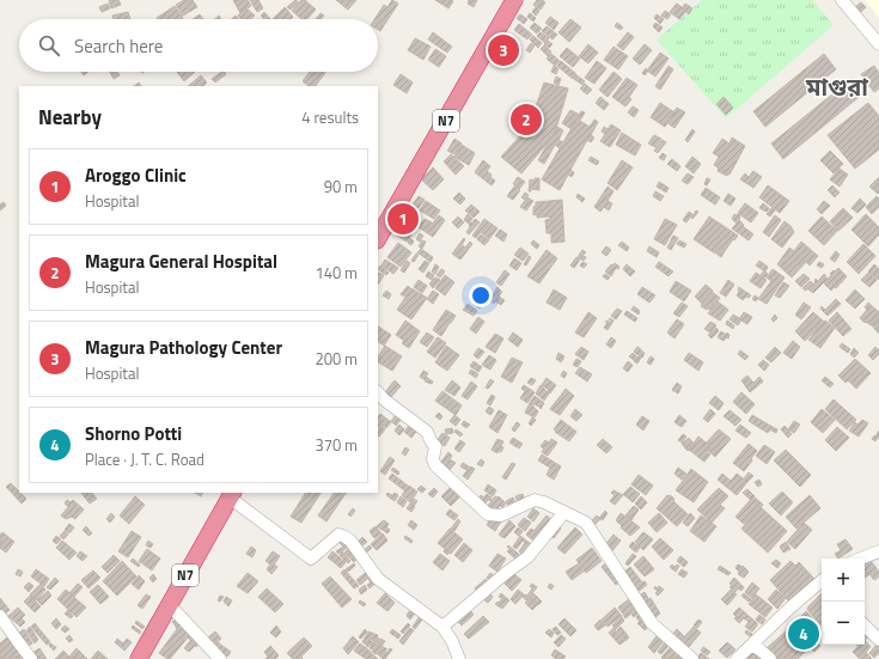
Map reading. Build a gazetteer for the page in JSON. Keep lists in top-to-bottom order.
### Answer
{
  "streets": {
    "highway": ["N7"]
  },
  "districts": ["মাগুরা"],
  "page": {
    "search": "Search here",
    "pins": [
      "3",
      "2",
      "1",
      "4"
    ],
    "heading": ["Nearby", "4 results"],
    "list": [
      {
        "mark": "1",
        "name": "Aroggo Clinic",
        "note": "Hospital",
        "value": "90 m"
      },
      {
        "mark": "2",
        "name": "Magura General Hospital",
        "note": "Hospital",
        "value": "140 m"
      },
      {
        "mark": "3",
        "name": "Magura Pathology Center",
        "note": "Hospital",
        "value": "200 m"
      },
      {
        "mark": "4",
        "name": "Shorno Potti",
        "note": "Place · J. T. C. Road",
        "value": "370 m"
      }
    ],
    "map_buttons": ["+", "−"]
  }
}
